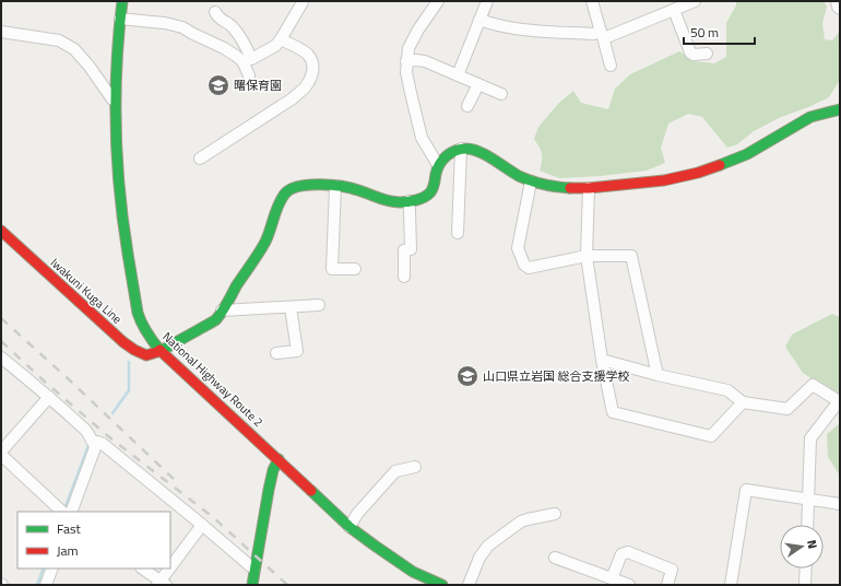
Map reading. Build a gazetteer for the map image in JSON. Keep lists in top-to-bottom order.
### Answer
{
  "streets": {
    "main road": ["Iwakuni Kuga Line", "National Highway Route 2"]
  },
  "crossings": [
    ["Iwakuni Kuga Line", "National Highway Route 2"]
  ],
  "places": {
    "school or university": ["曙保育園", "山口県立岩国 総合支援学校"]
  },
  "legend": ["Fast", "Jam"],
  "scale_bar": "50 m",
  "north": "right"
}
